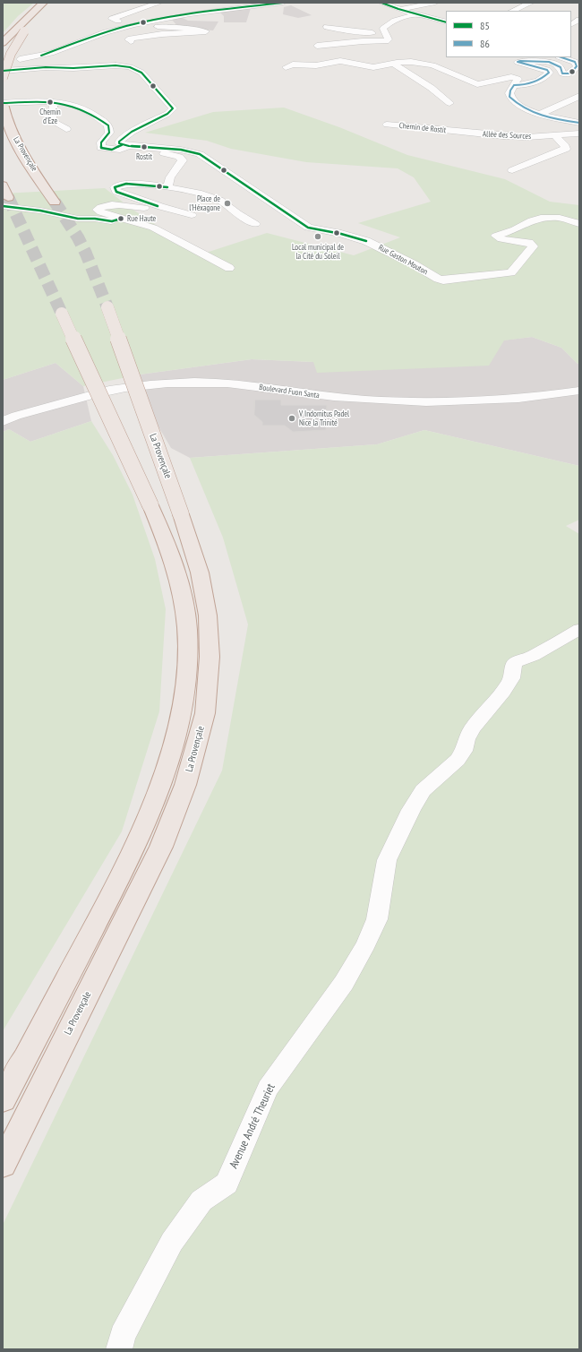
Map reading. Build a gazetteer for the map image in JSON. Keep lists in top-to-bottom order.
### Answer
{
  "streets": {
    "highway": ["La Provençale"],
    "street": [
      "Chemin de Rostit",
      "Allée des Sources",
      "Rue Gaston Mouton",
      "Boulevard Fuon Santa",
      "Avenue André Theuriet"
    ]
  },
  "crossings": [
    ["Chemin de Rostit", "Allée des Sources"]
  ],
  "places": [
    "Chemin d'Eze",
    "Rostit",
    "Place de l'Héxagone",
    "Rue Haute",
    "Local municipal de la Cité du Soleil",
    "V Indomitus Padel Nice la Trinité"
  ],
  "lines": ["transit line 85", "transit line 86"],
  "legend": ["85", "86"]
}
